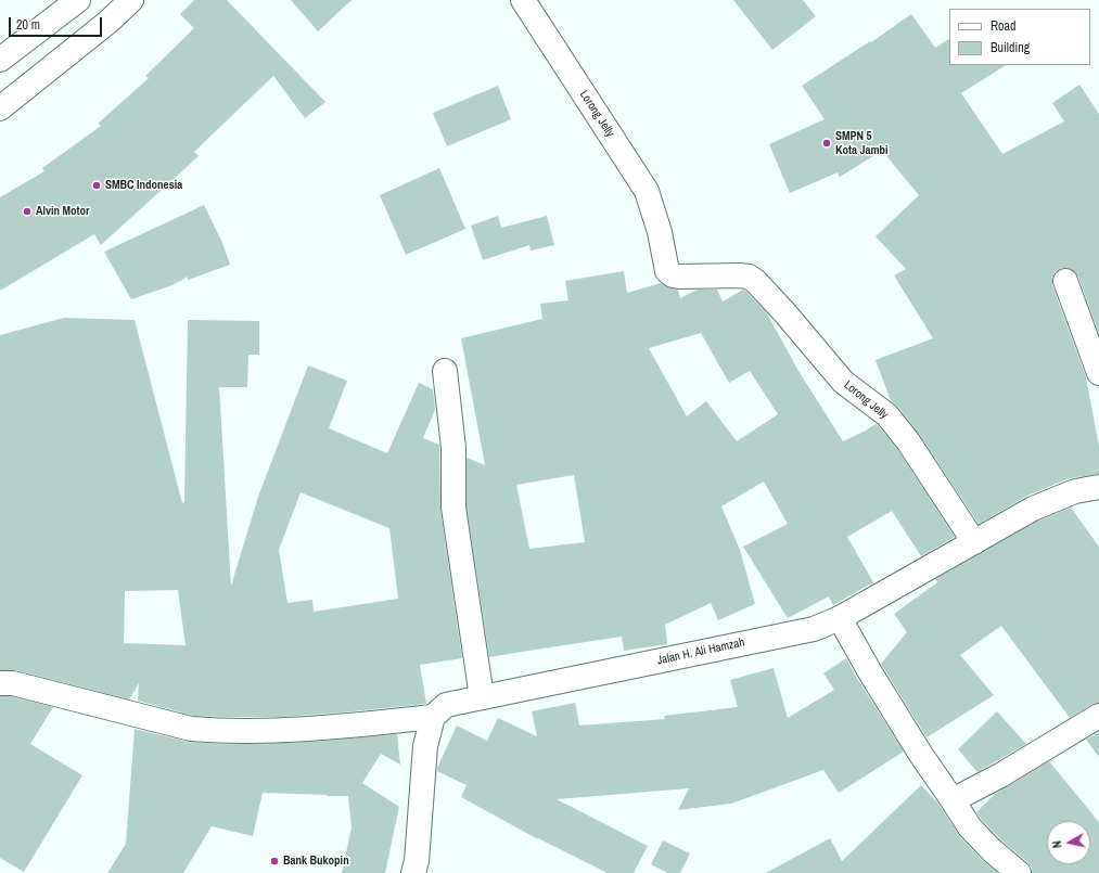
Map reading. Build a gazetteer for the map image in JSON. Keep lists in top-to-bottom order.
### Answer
{
  "streets": {
    "main road": ["Lorong Jelly", "Jalan H. Ali Hamzah"]
  },
  "crossings": [
    ["Lorong Jelly", "Jalan H. Ali Hamzah"]
  ],
  "places": [
    "SMPN 5 Kota Jambi",
    "SMBC Indonesia",
    "Alvin Motor",
    "Bank Bukopin"
  ],
  "legend": ["Road", "Building"],
  "scale_bar": "20 m",
  "north": "left"
}
